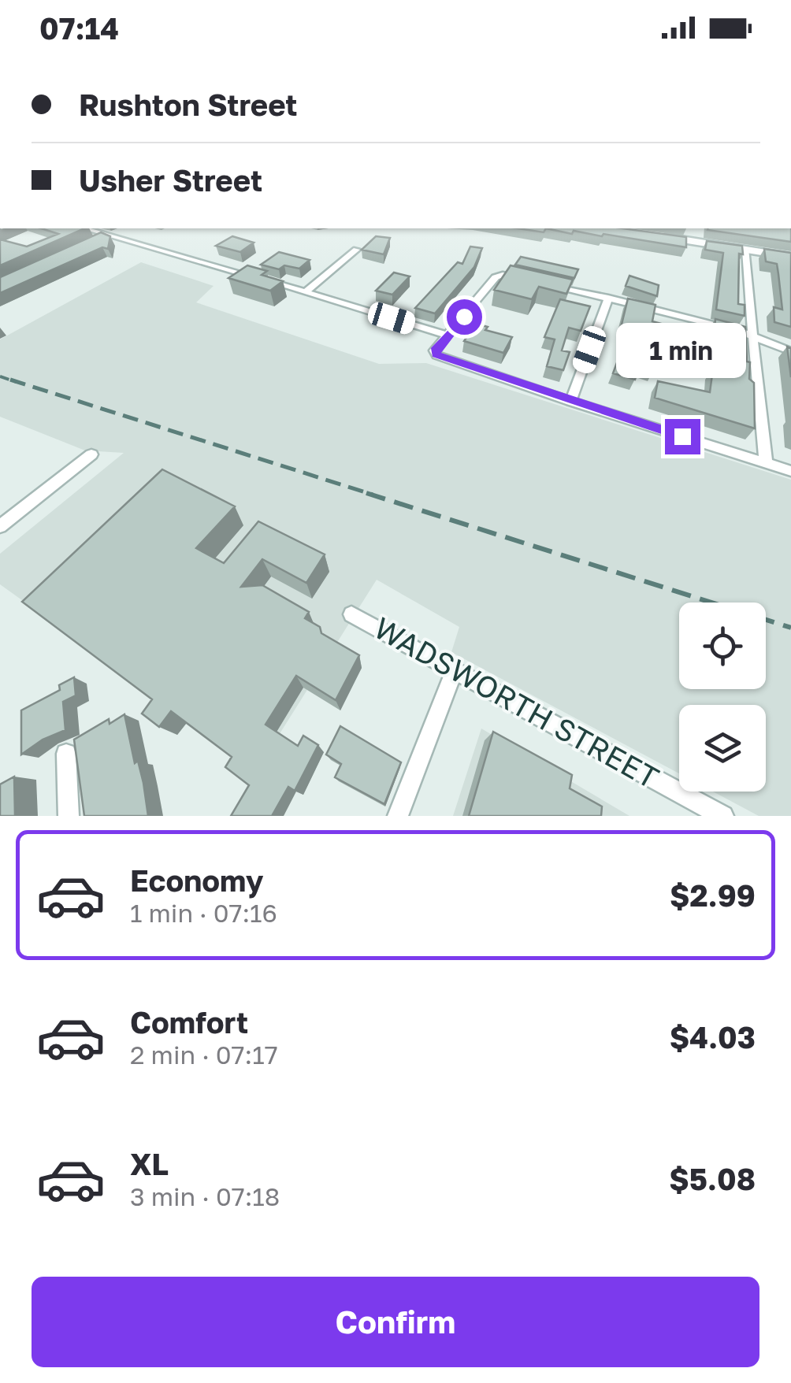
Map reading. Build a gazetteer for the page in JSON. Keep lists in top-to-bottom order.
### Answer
{
  "streets": {
    "street": ["WADSWORTH STREET"]
  },
  "page": {
    "status": "07:14",
    "banner": ["Rushton Street", "Usher Street"],
    "bubble": "1 min",
    "list": [
      {
        "name": "Economy",
        "note": "1 min · 07:16",
        "value": "$2.99"
      },
      {
        "name": "Comfort",
        "note": "2 min · 07:17",
        "value": "$4.03"
      },
      {
        "name": "XL",
        "note": "3 min · 07:18",
        "value": "$5.08"
      }
    ],
    "buttons": "Confirm"
  }
}
